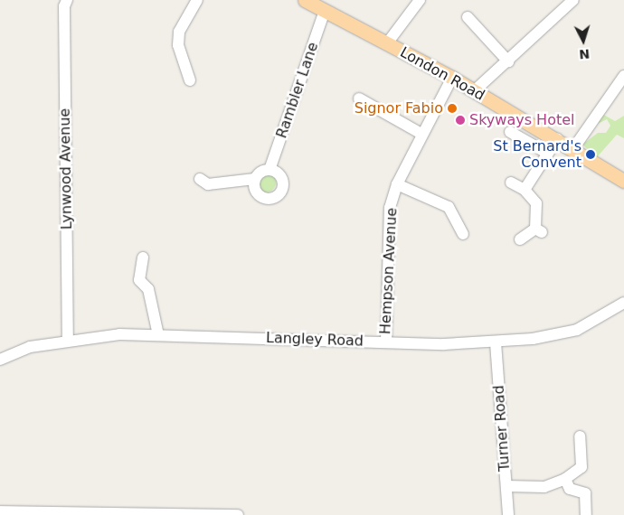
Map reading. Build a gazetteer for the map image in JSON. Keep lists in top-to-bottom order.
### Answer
{
  "streets": {
    "main road": ["London Road"],
    "street": [
      "Rambler Lane",
      "Lynwood Avenue",
      "Hempson Avenue",
      "Langley Road",
      "Turner Road"
    ]
  },
  "crossings": [
    ["London Road", "Rambler Lane"],
    ["London Road", "Hempson Avenue"],
    ["Lynwood Avenue", "Langley Road"],
    ["Hempson Avenue", "Langley Road"],
    ["Langley Road", "Turner Road"]
  ],
  "places": ["Signor Fabio", "Skyways Hotel", "St Bernard's Convent"],
  "north": "bottom"
}
